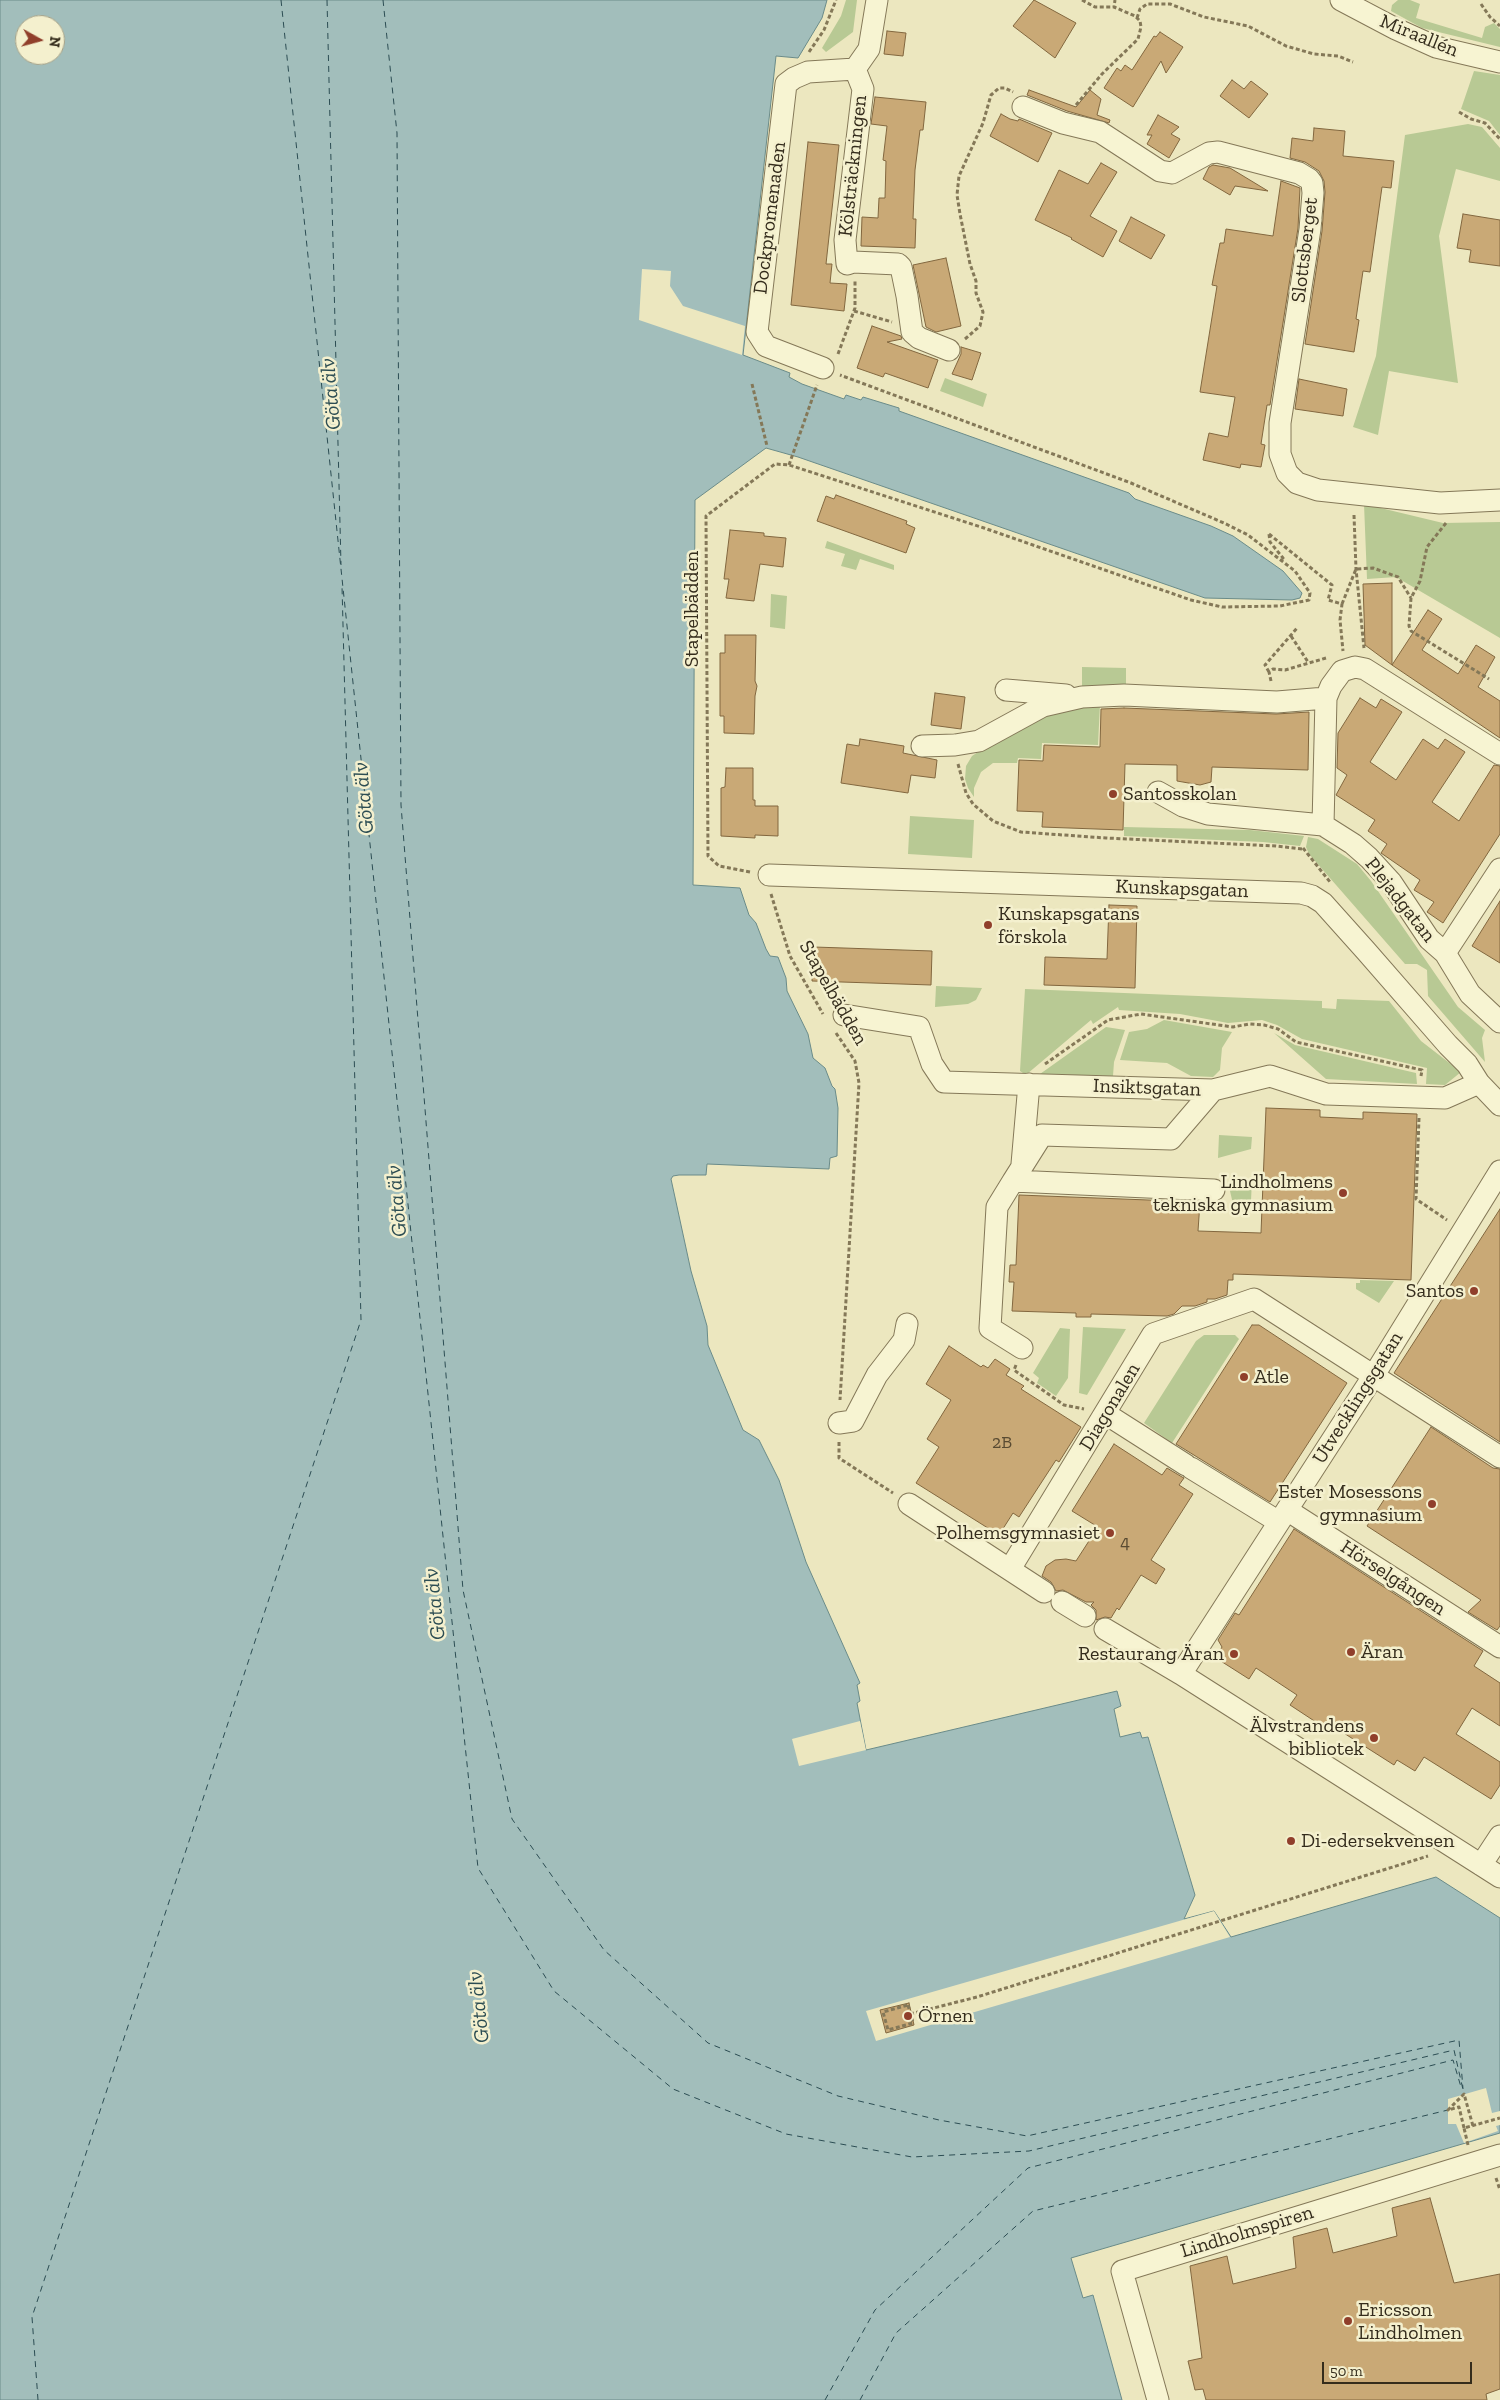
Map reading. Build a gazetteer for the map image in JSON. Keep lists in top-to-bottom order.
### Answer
{
  "streets": {
    "street": [
      "Miraallén",
      "Kölsträckningen",
      "Dockpromenaden",
      "Slottsberget",
      "Kunskapsgatan",
      "Plejadgatan",
      "Insiktsgatan",
      "Utvecklingsgatan",
      "Diagonalen",
      "Hörselgången",
      "Lindholmspiren"
    ],
    "path": ["Stapelbädden"]
  },
  "crossings": [
    ["Kölsträckningen", "Dockpromenaden"],
    ["Kölsträckningen", "Stapelbädden"],
    ["Stapelbädden", "Kunskapsgatan"],
    ["Stapelbädden", "Insiktsgatan"],
    ["Kunskapsgatan", "Insiktsgatan"],
    ["Utvecklingsgatan", "Diagonalen"],
    ["Utvecklingsgatan", "Hörselgången"],
    ["Diagonalen", "Hörselgången"]
  ],
  "water": ["Göta älv"],
  "places": [
    "Santosskolan",
    "Kunskapsgatans förskola",
    "Lindholmens tekniska gymnasium",
    "Santos",
    "Atle",
    "Ester Mosessons gymnasium",
    "Polhemsgymnasiet",
    "Äran",
    "Restaurang Äran",
    "Älvstrandens bibliotek",
    "Di-edersekvensen",
    "Örnen",
    "Ericsson Lindholmen"
  ],
  "house_numbers": ["2B", "4"],
  "scale_bar": "50 m",
  "north": "right"
}
